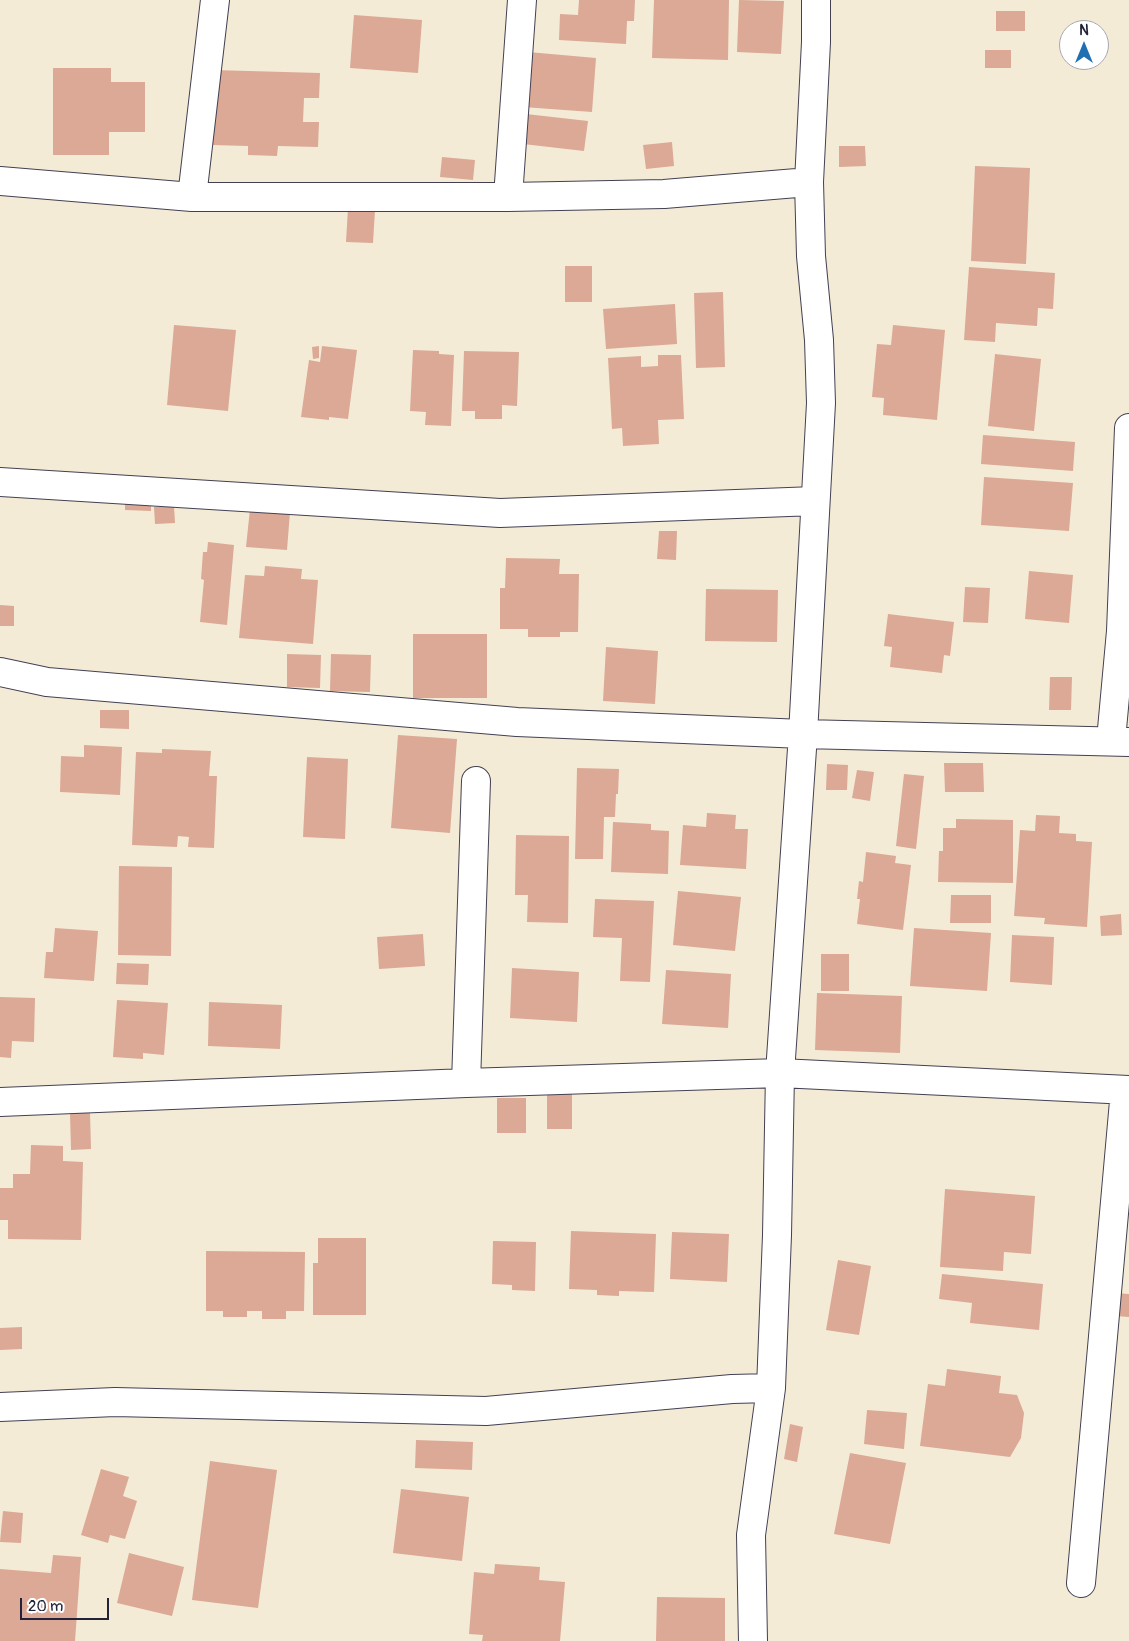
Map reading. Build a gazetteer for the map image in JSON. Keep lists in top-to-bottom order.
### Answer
{
  "scale_bar": "20 m",
  "north": "top"
}
